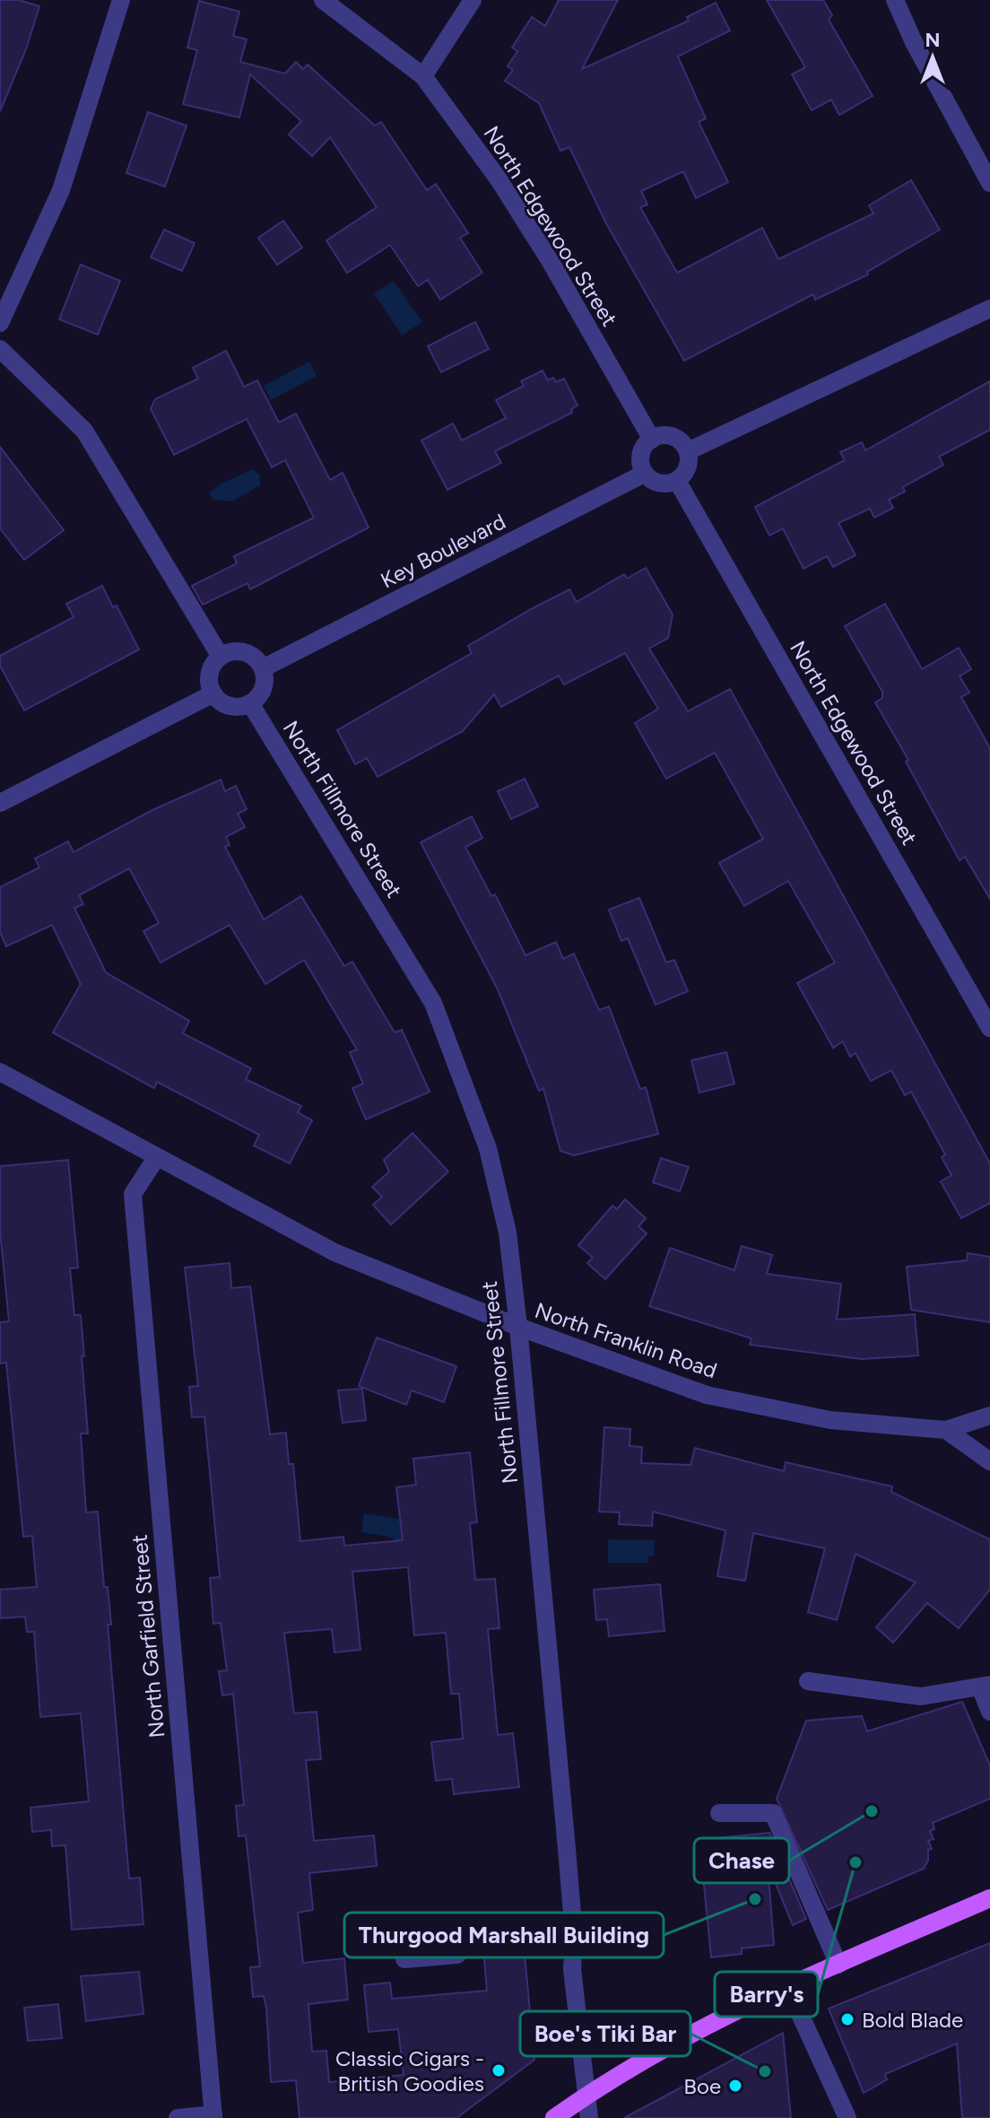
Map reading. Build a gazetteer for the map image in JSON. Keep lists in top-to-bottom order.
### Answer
{
  "streets": {
    "street": [
      "North Edgewood Street",
      "Key Boulevard",
      "North Fillmore Street",
      "North Franklin Road",
      "North Garfield Street"
    ]
  },
  "crossings": [
    ["North Edgewood Street", "Key Boulevard"],
    ["Key Boulevard", "North Fillmore Street"],
    ["North Fillmore Street", "North Franklin Road"],
    ["North Franklin Road", "North Garfield Street"]
  ],
  "places": [
    "Chase",
    "Barry's",
    "Thurgood Marshall Building",
    "Bold Blade",
    "Classic Cigars - British Goodies",
    "Boe's Tiki Bar",
    "Boe"
  ],
  "north": "top"
}
